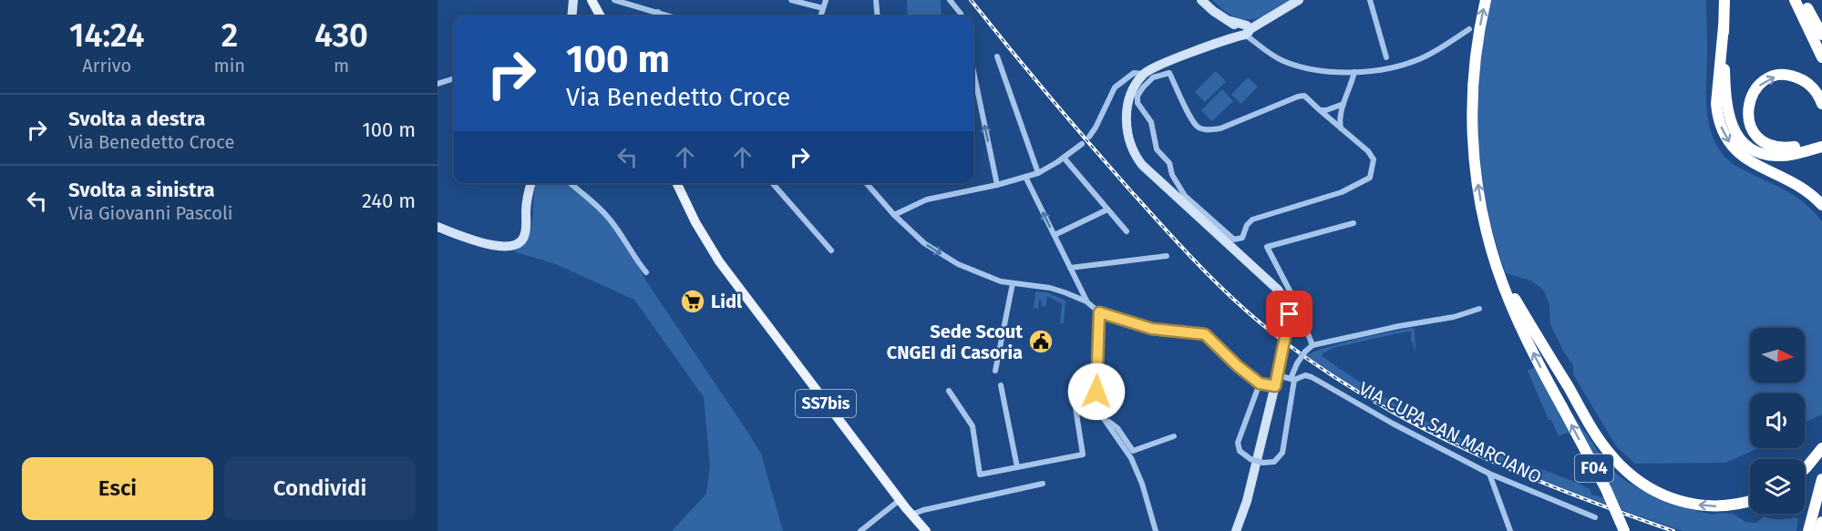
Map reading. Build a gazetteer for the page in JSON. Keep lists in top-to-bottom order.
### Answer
{
  "streets": {
    "highway": ["F04"],
    "main road": ["SS7bis"],
    "street": ["VIA CUPA SAN MARCIANO"]
  },
  "places": {
    "supermarket": ["Lidl"],
    "public building": ["Sede Scout CNGEI di Casoria"]
  },
  "north": "right",
  "page": {
    "eta": [
      "14:24",
      "Arrivo",
      "2",
      "min",
      "430",
      "m"
    ],
    "turn": ["100 m", "Via Benedetto Croce"],
    "list": [
      {
        "name": "Svolta a destra",
        "note": "Via Benedetto Croce",
        "value": "100 m"
      },
      {
        "name": "Svolta a sinistra",
        "note": "Via Giovanni Pascoli",
        "value": "240 m"
      }
    ],
    "buttons": ["Esci", "Condividi"]
  }
}
